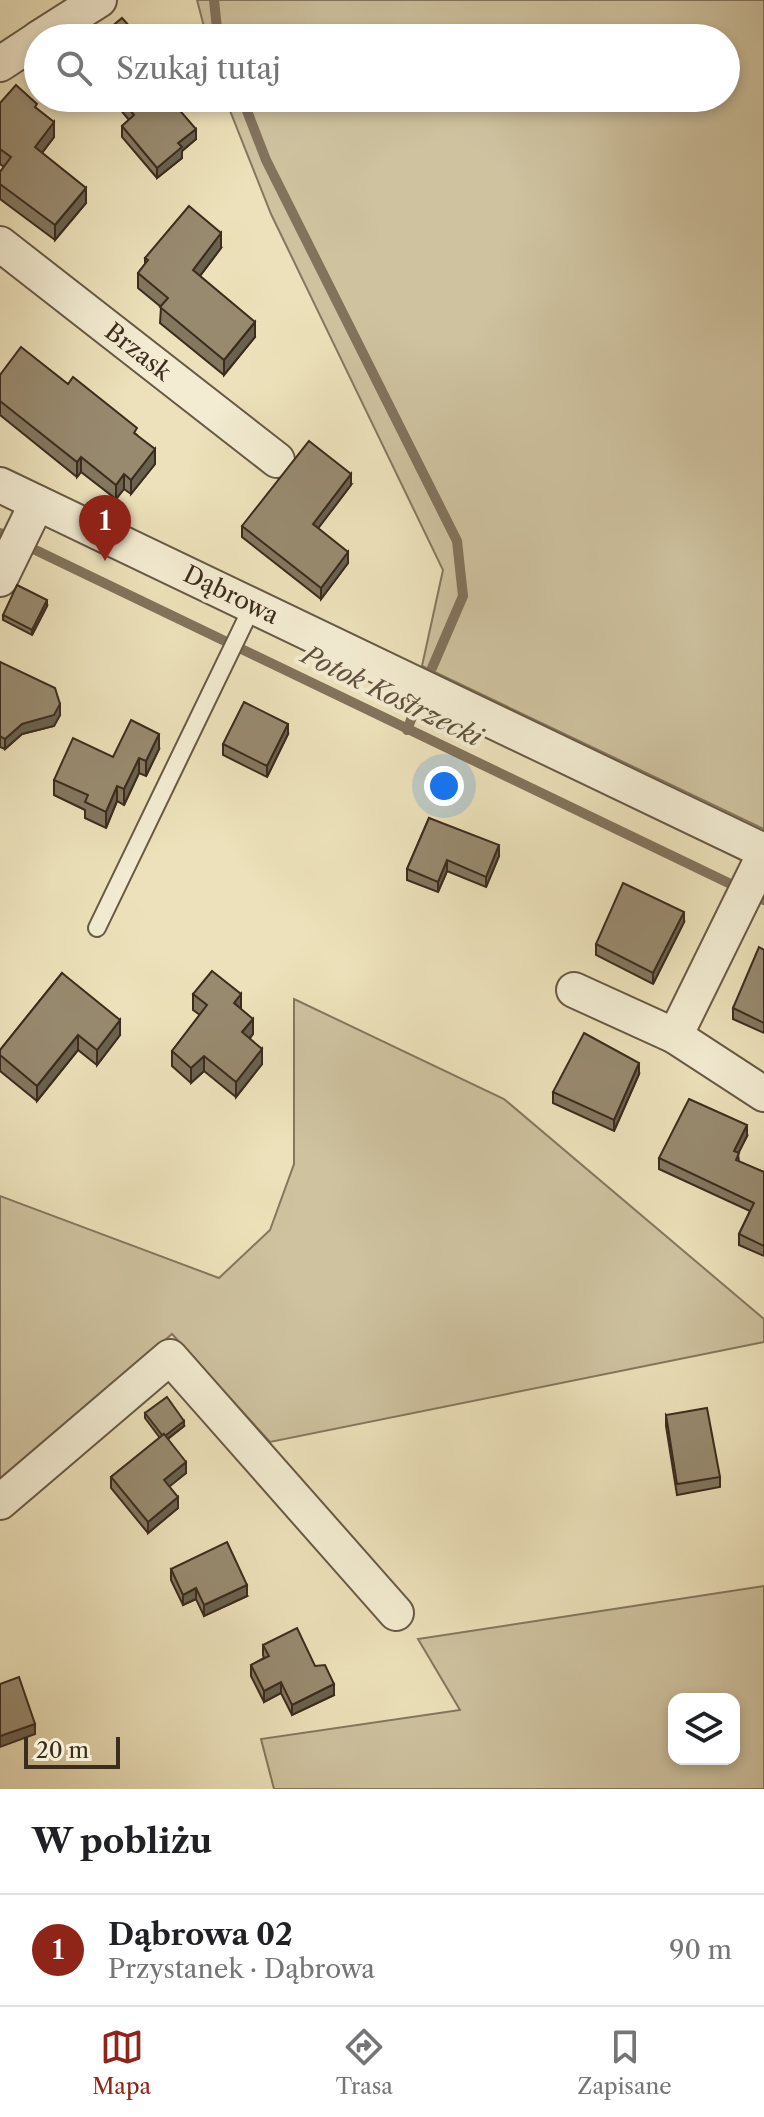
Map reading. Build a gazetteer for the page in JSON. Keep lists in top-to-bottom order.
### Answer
{
  "streets": {
    "street": ["Brzask", "Dąbrowa"]
  },
  "water": ["Potok Kostrzecki"],
  "scale_bar": "20 m",
  "page": {
    "search": "Szukaj tutaj",
    "pins": "1",
    "scale": "20 m",
    "heading": "W pobliżu",
    "list": [
      {
        "mark": "1",
        "name": "Dąbrowa 02",
        "note": "Przystanek · Dąbrowa",
        "value": "90 m"
      }
    ],
    "nav": ["Mapa", "Trasa", "Zapisane"]
  }
}
